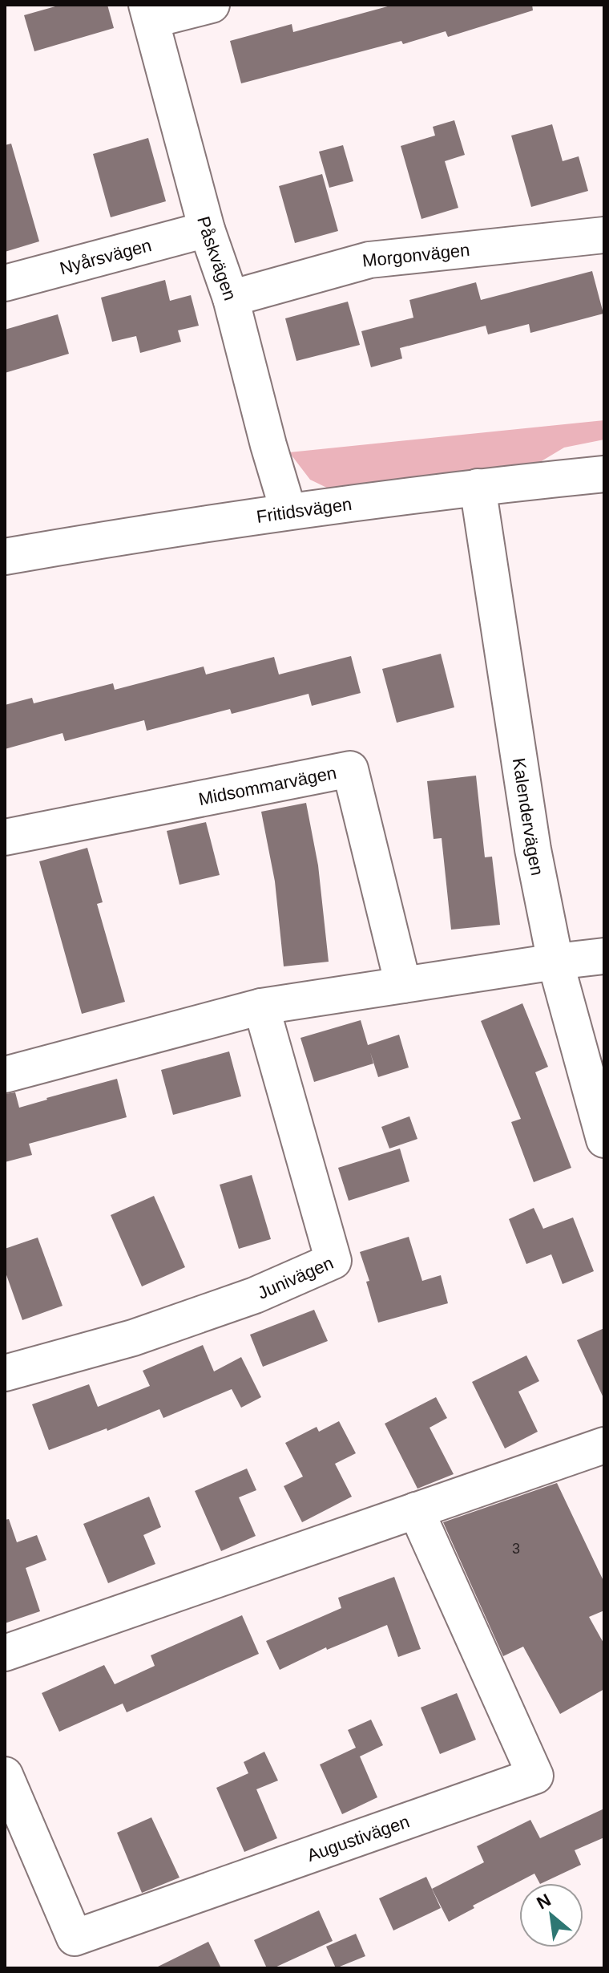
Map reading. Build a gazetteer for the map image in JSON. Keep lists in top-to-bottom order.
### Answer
{
  "streets": {
    "street": [
      "Nyårsvägen",
      "Morgonvägen",
      "Påskvägen",
      "Fritidsvägen",
      "Midsommarvägen",
      "Kalendervägen",
      "Junivägen",
      "Augustivägen"
    ]
  },
  "crossings": [
    ["Nyårsvägen", "Påskvägen"],
    ["Morgonvägen", "Påskvägen"],
    ["Påskvägen", "Fritidsvägen"],
    ["Fritidsvägen", "Kalendervägen"]
  ],
  "house_numbers": ["3"],
  "north": "top left"
}
